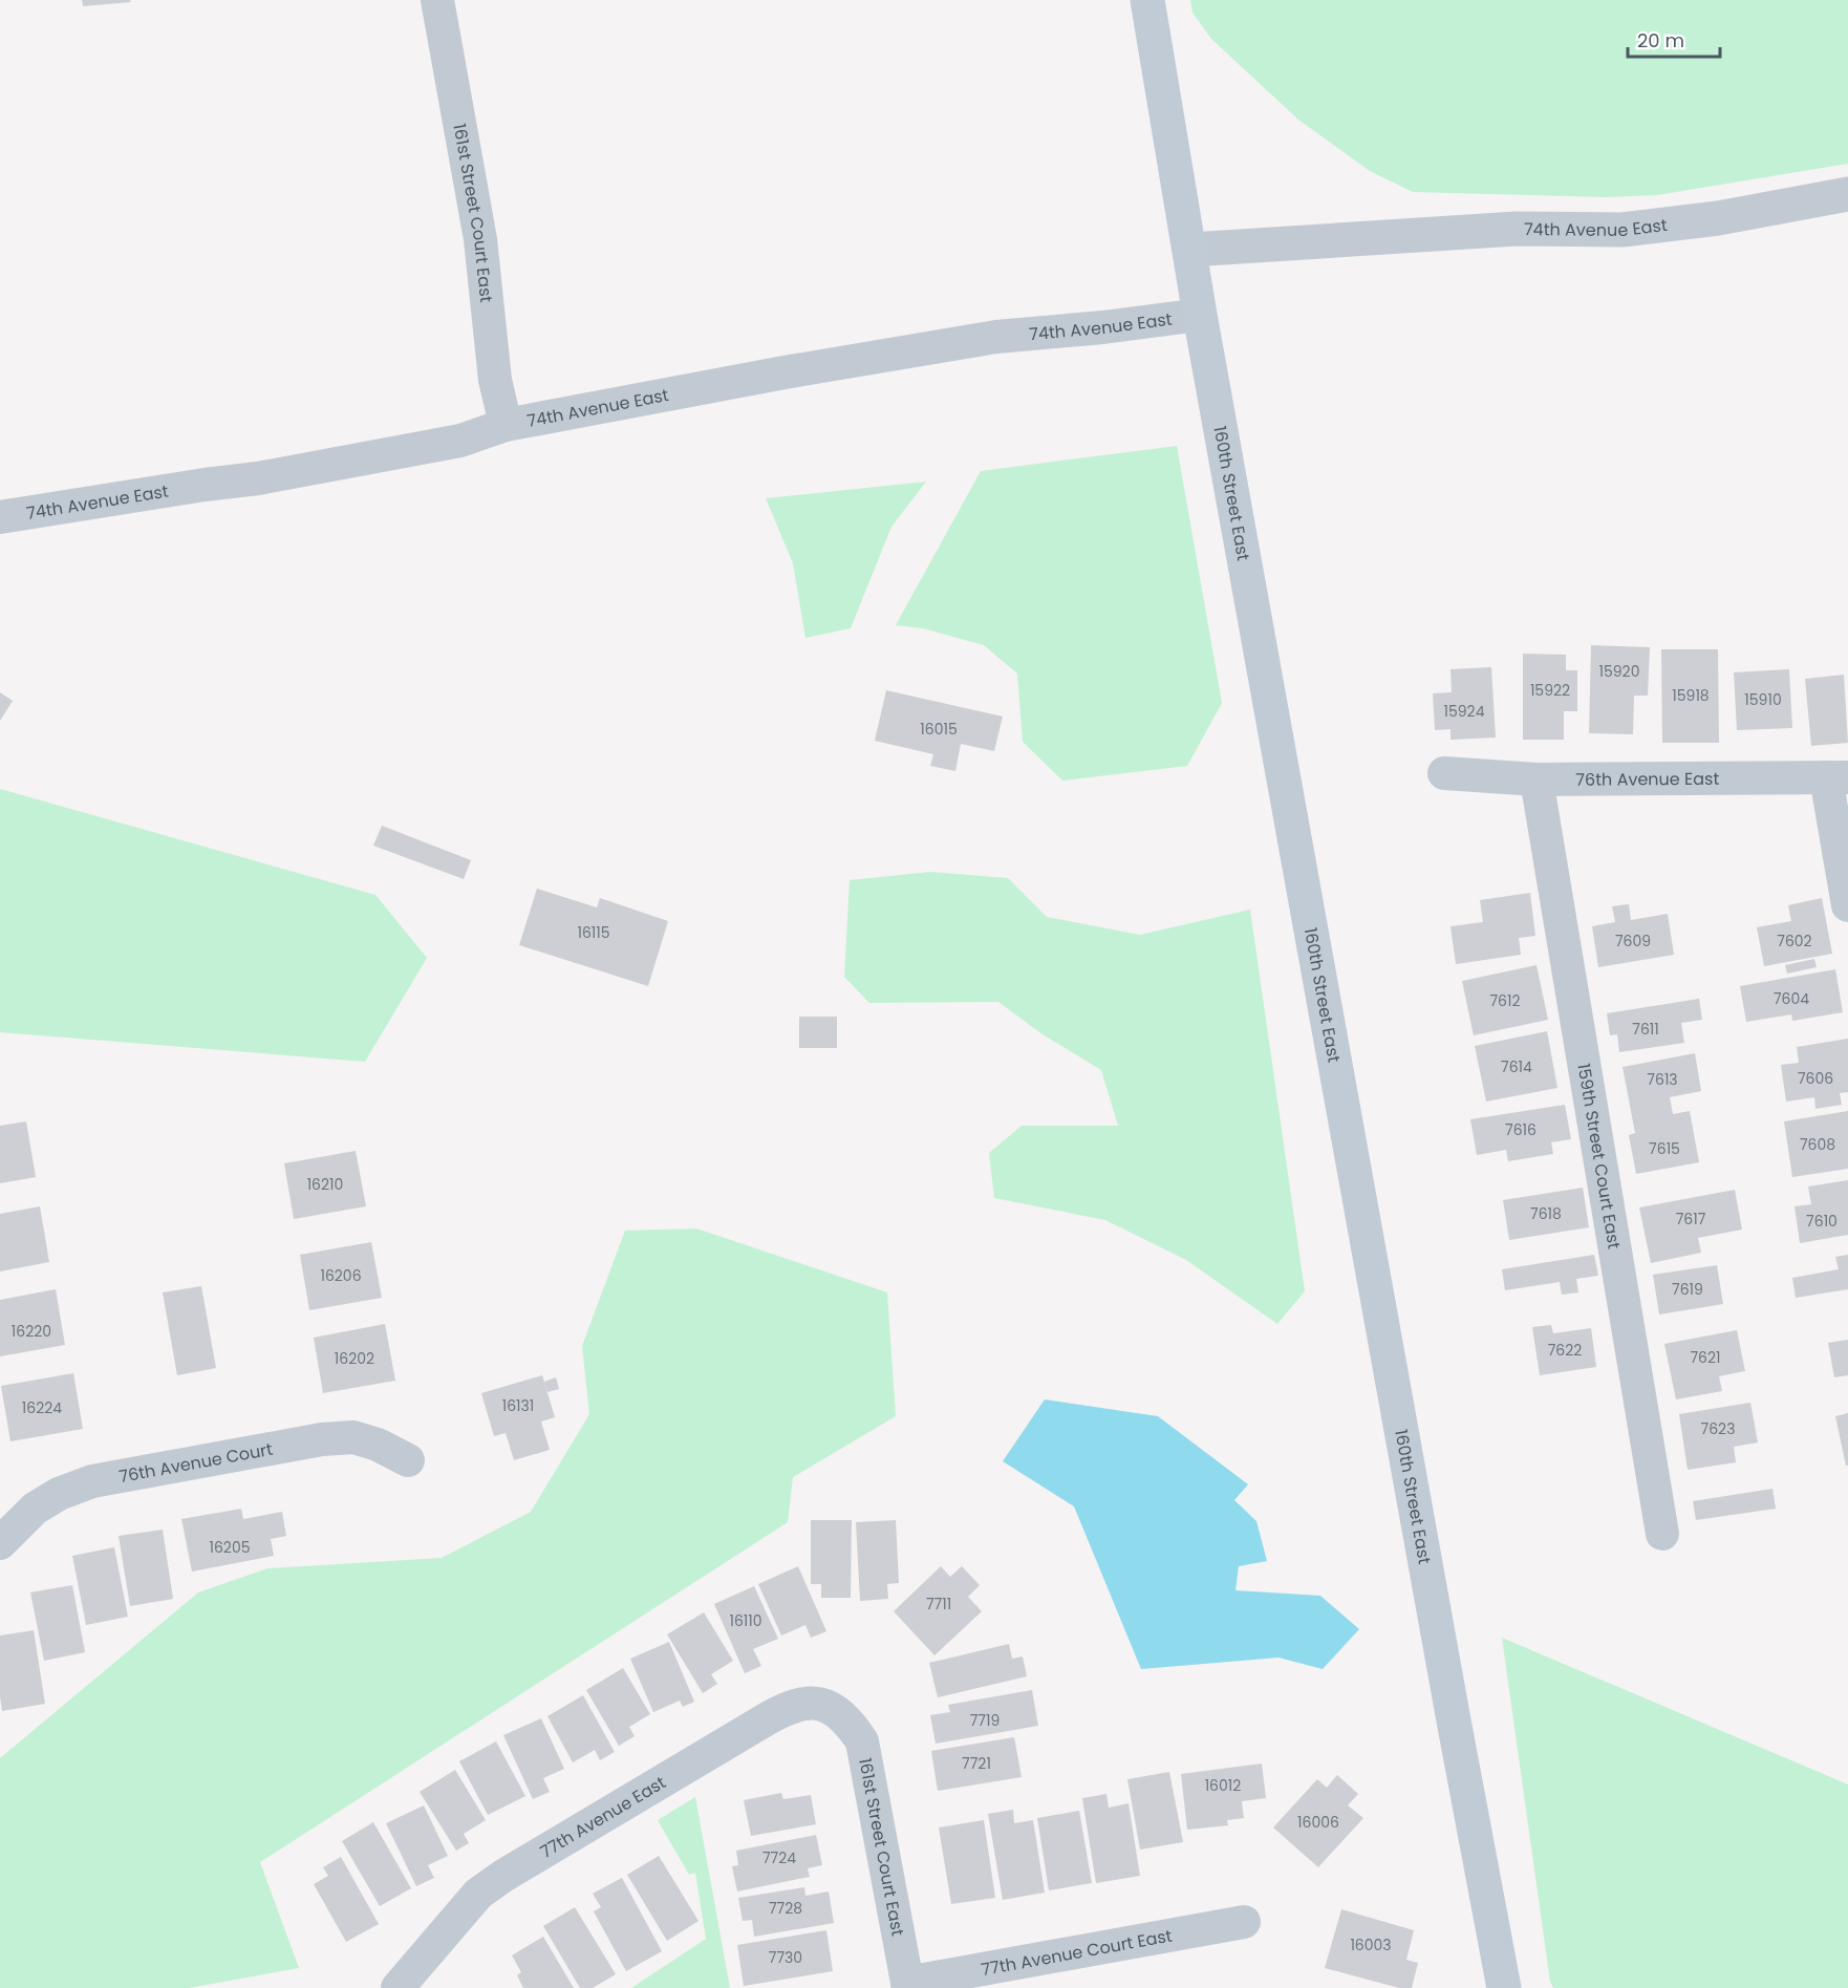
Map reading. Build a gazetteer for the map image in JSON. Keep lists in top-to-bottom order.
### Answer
{
  "streets": {
    "main road": ["160th Street East"],
    "street": [
      "161st Street Court East",
      "74th Avenue East",
      "76th Avenue East",
      "159th Street Court East",
      "76th Avenue Court",
      "77th Avenue East",
      "77th Avenue Court East"
    ]
  },
  "crossings": [
    ["161st Street Court East", "74th Avenue East"],
    ["161st Street Court East", "77th Avenue East"],
    ["161st Street Court East", "77th Avenue Court East"],
    ["74th Avenue East", "160th Street East"],
    ["76th Avenue East", "159th Street Court East"]
  ],
  "house_numbers": [
    "15920",
    "15922",
    "15918",
    "15910",
    "15924",
    "16015",
    "16115",
    "7609",
    "7602",
    "7604",
    "7612",
    "7611",
    "7614",
    "7606",
    "7613",
    "7616",
    "7608",
    "7615",
    "16210",
    "7618",
    "7617",
    "7610",
    "16206",
    "7619",
    "16220",
    "7622",
    "7621",
    "16202",
    "16131",
    "16224",
    "7623",
    "16205",
    "7711",
    "16110",
    "7719",
    "7721",
    "16012",
    "16006",
    "7724",
    "7728",
    "16003",
    "7730"
  ],
  "scale_bar": "20 m"
}
